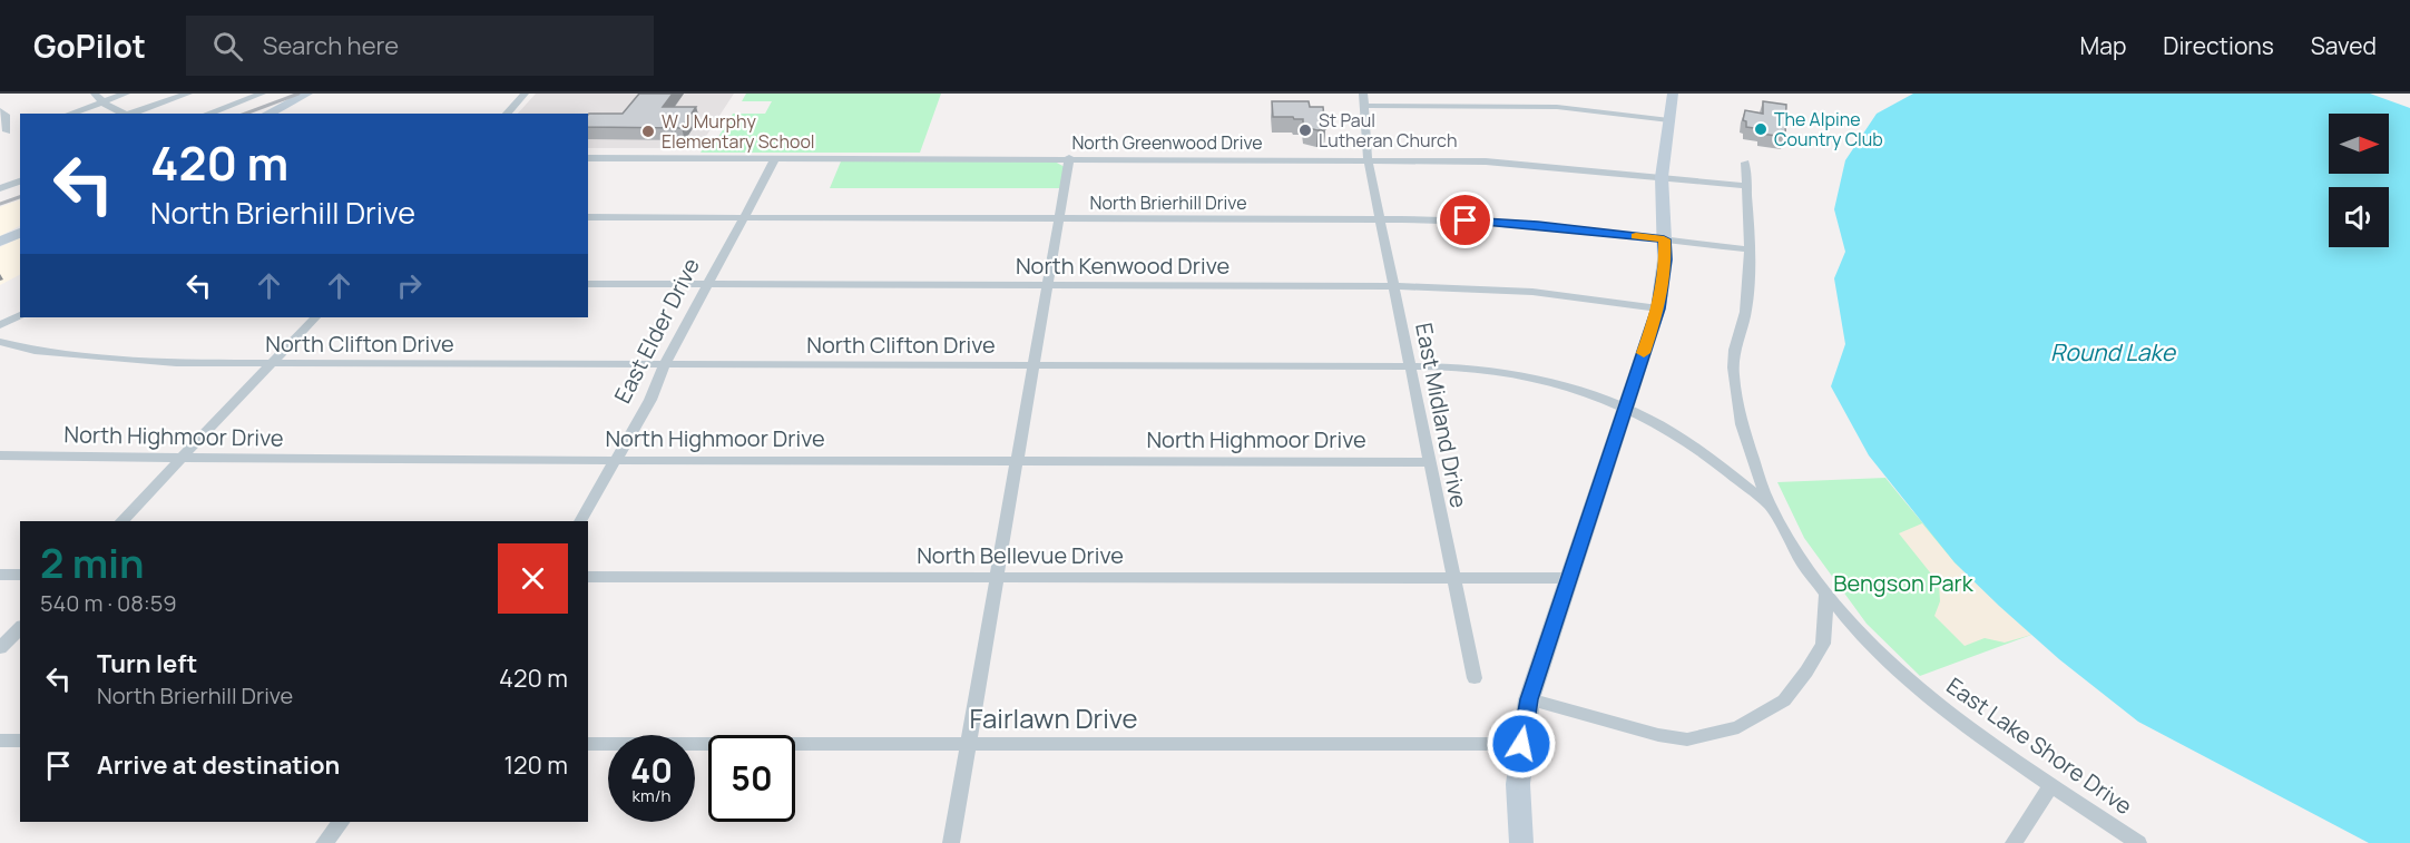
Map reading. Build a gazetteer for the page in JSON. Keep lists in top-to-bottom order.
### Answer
{
  "streets": {
    "street": [
      "North Greenwood Drive",
      "North Brierhill Drive",
      "North Kenwood Drive",
      "East Elder Drive",
      "North Clifton Drive",
      "East Midland Drive",
      "North Highmoor Drive",
      "North Bellevue Drive",
      "Fairlawn Drive",
      "East Lake Shore Drive"
    ]
  },
  "crossings": [
    ["North Greenwood Drive", "East Elder Drive"],
    ["North Greenwood Drive", "East Midland Drive"],
    ["North Greenwood Drive", "East Lake Shore Drive"],
    ["North Brierhill Drive", "East Elder Drive"],
    ["North Brierhill Drive", "East Midland Drive"],
    ["North Brierhill Drive", "East Lake Shore Drive"],
    ["North Kenwood Drive", "East Elder Drive"],
    ["North Kenwood Drive", "East Midland Drive"],
    ["East Elder Drive", "North Clifton Drive"],
    ["East Elder Drive", "North Highmoor Drive"],
    ["North Clifton Drive", "East Midland Drive"],
    ["North Clifton Drive", "East Lake Shore Drive"],
    ["East Midland Drive", "North Highmoor Drive"],
    ["East Midland Drive", "North Bellevue Drive"]
  ],
  "water": ["Round Lake"],
  "parks": ["Bengson Park"],
  "places": ["The Alpine Country Club", "St Paul Lutheran Church", "W J Murphy Elementary School"],
  "north": "right",
  "page": {
    "header": "GoPilot",
    "search": "Search here",
    "nav": ["Map", "Directions", "Saved"],
    "turn": ["420 m", "North Brierhill Drive"],
    "heading": ["2 min", "540 m · 08:59"],
    "list": [
      {
        "name": "Turn left",
        "note": "North Brierhill Drive",
        "value": "420 m"
      },
      {
        "name": "Arrive at destination",
        "value": "120 m"
      }
    ],
    "speed": "40 km/h",
    "limit": "50"
  }
}
